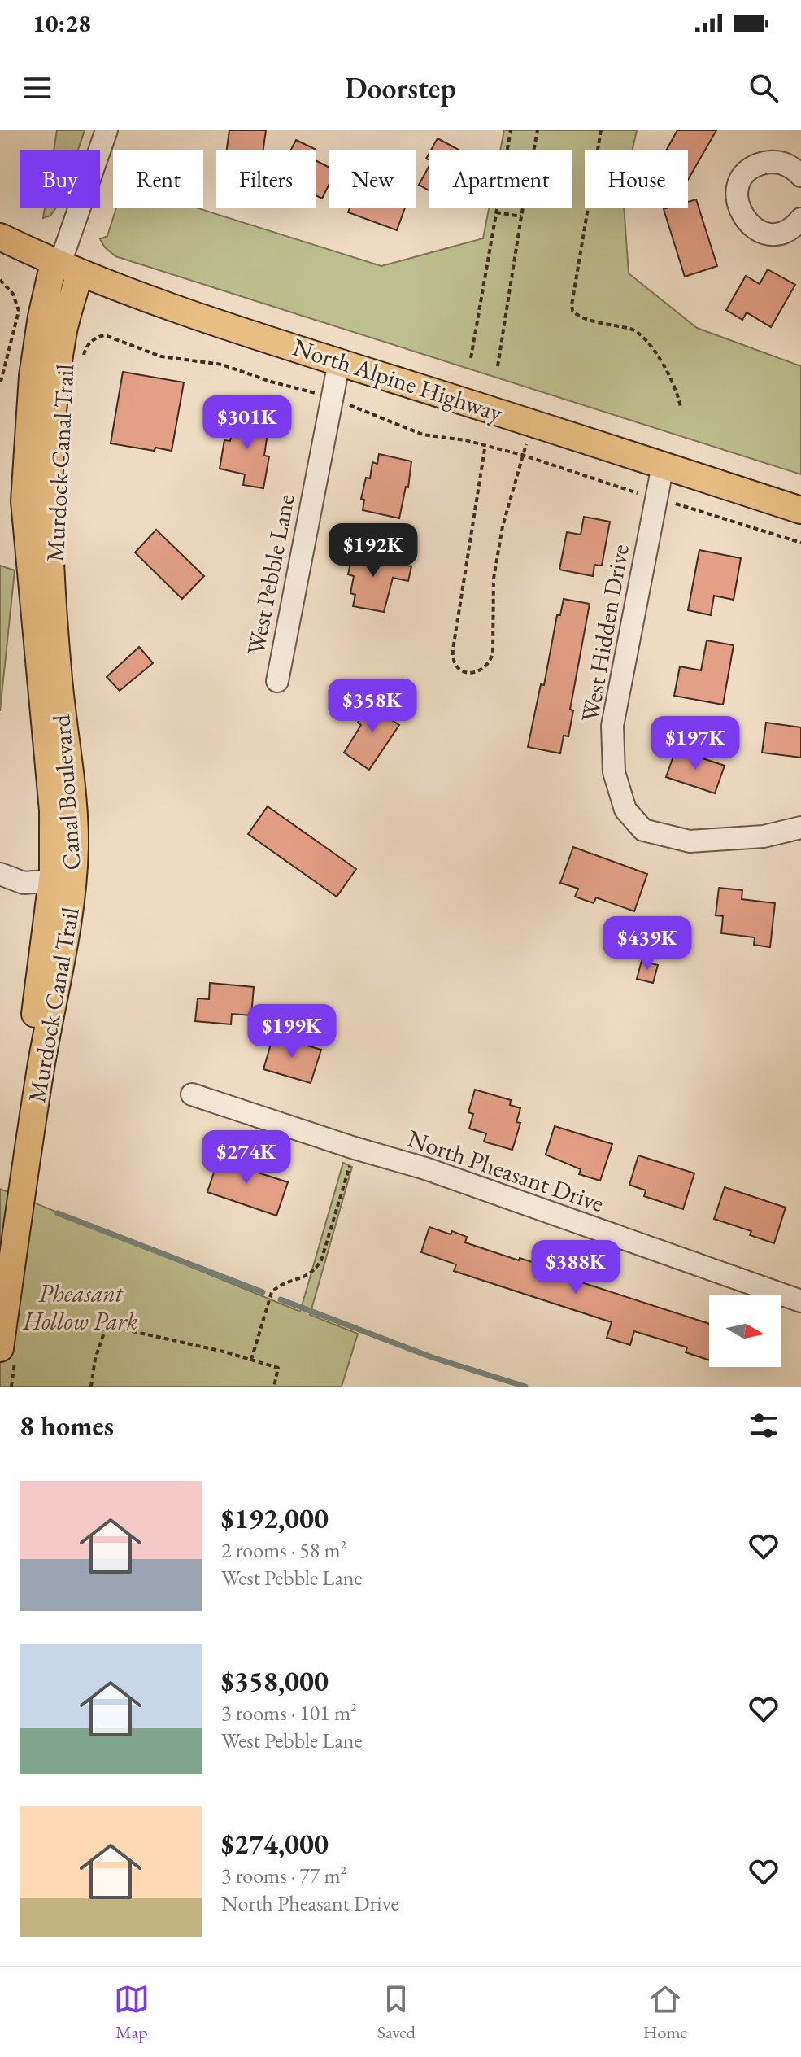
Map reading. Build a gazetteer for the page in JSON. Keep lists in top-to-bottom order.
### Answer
{
  "streets": {
    "main road": ["North Alpine Highway", "Canal Boulevard"],
    "street": ["West Pebble Lane", "West Hidden Drive", "North Pheasant Drive"],
    "path": ["Murdock Canal Trail"]
  },
  "crossings": [
    ["North Alpine Highway", "West Pebble Lane"],
    ["North Alpine Highway", "West Hidden Drive"],
    ["North Alpine Highway", "Canal Boulevard"],
    ["Murdock Canal Trail", "West Pebble Lane"]
  ],
  "parks": ["Pheasant Hollow Park"],
  "north": "right",
  "page": {
    "status": "10:28",
    "header": "Doorstep",
    "chip": [
      "Buy",
      "Rent",
      "Filters",
      "New",
      "Apartment",
      "House"
    ],
    "price": [
      "$301K",
      "$192K",
      "$358K",
      "$197K",
      "$439K",
      "$199K",
      "$274K",
      "$388K"
    ],
    "heading": "8 homes",
    "list": [
      {
        "name": "$192,000",
        "note": "2 rooms · 58 m² · West Pebble Lane"
      },
      {
        "name": "$358,000",
        "note": "3 rooms · 101 m² · West Pebble Lane"
      },
      {
        "name": "$274,000",
        "note": "3 rooms · 77 m² · North Pheasant Drive"
      }
    ],
    "tabs": ["Map", "Saved", "Home"]
  }
}
